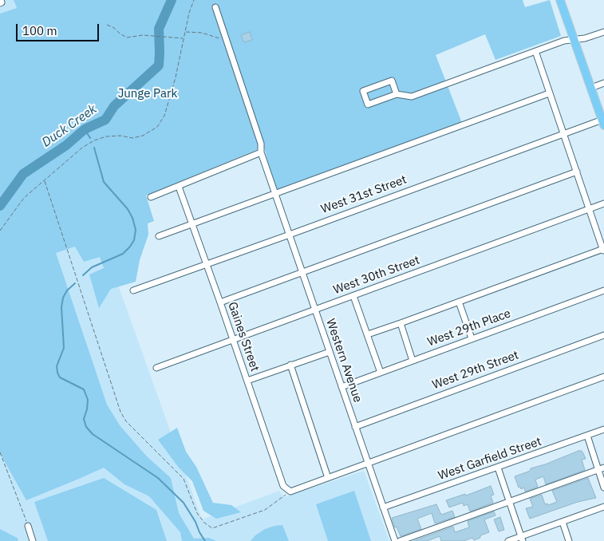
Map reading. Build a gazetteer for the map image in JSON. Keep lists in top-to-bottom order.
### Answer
{
  "streets": {
    "street": [
      "West 31st Street",
      "West 30th Street",
      "West 29th Place",
      "Gaines Street",
      "Western Avenue",
      "West 29th Street",
      "West Garfield Street"
    ]
  },
  "crossings": [
    ["West 31st Street", "Gaines Street"],
    ["West 31st Street", "Western Avenue"],
    ["West 30th Street", "Gaines Street"],
    ["West 30th Street", "Western Avenue"],
    ["West 29th Place", "Western Avenue"],
    ["Western Avenue", "West 29th Street"],
    ["Western Avenue", "West Garfield Street"]
  ],
  "water": ["Duck Creek"],
  "parks": ["Junge Park"],
  "scale_bar": "100 m"
}
